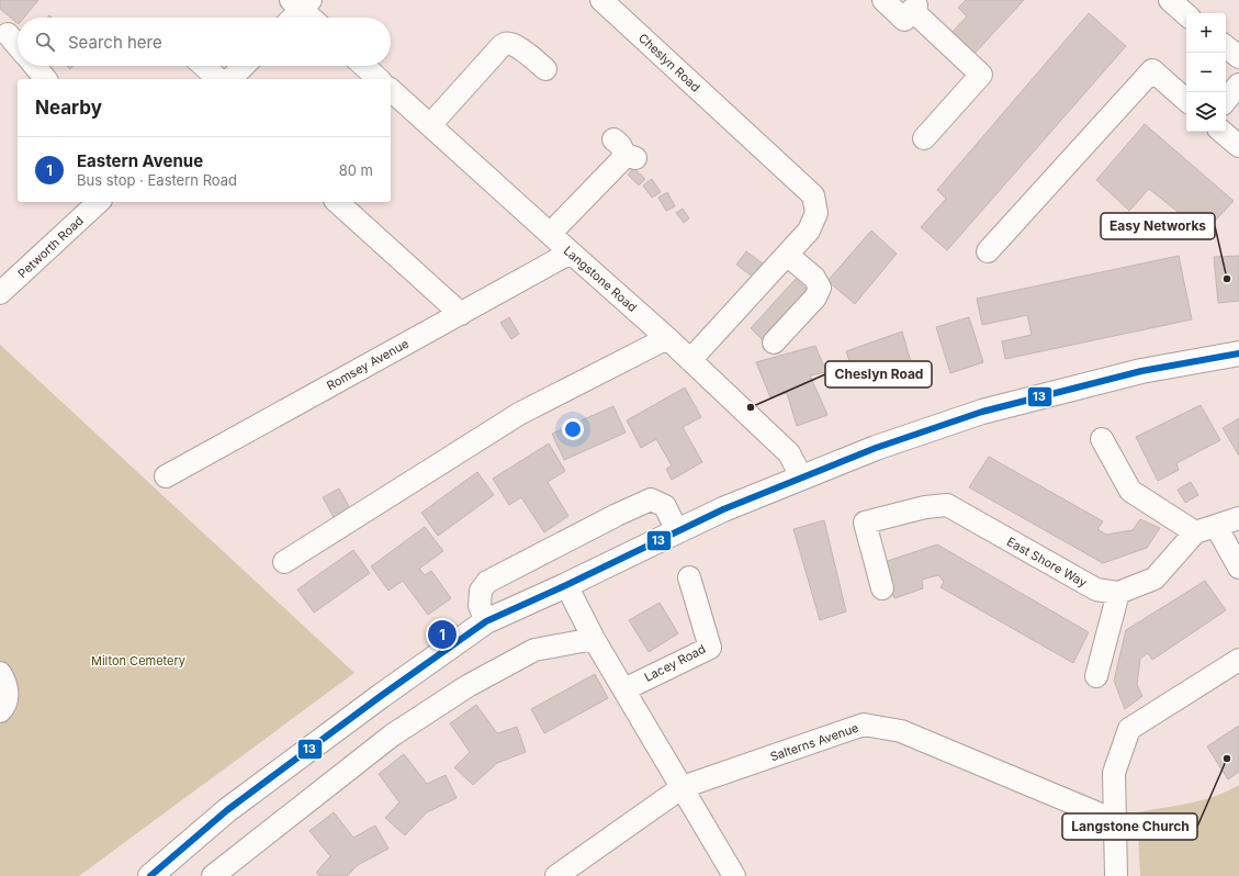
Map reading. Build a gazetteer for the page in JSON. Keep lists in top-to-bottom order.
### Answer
{
  "streets": {
    "street": [
      "Cheslyn Road",
      "Petworth Road",
      "Langstone Road",
      "Romsey Avenue",
      "East Shore Way",
      "Lacey Road",
      "Salterns Avenue"
    ]
  },
  "crossings": [
    ["Cheslyn Road", "Langstone Road"],
    ["Langstone Road", "Romsey Avenue"]
  ],
  "parks": ["Milton Cemetery"],
  "places": ["Easy Networks", "Cheslyn Road", "Langstone Church"],
  "lines": ["transit line 13"],
  "page": {
    "map_buttons": ["+", "−"],
    "search": "Search here",
    "heading": "Nearby",
    "list": [
      {
        "mark": "1",
        "name": "Eastern Avenue",
        "note": "Bus stop · Eastern Road",
        "value": "80 m"
      }
    ],
    "pins": "1"
  }
}
